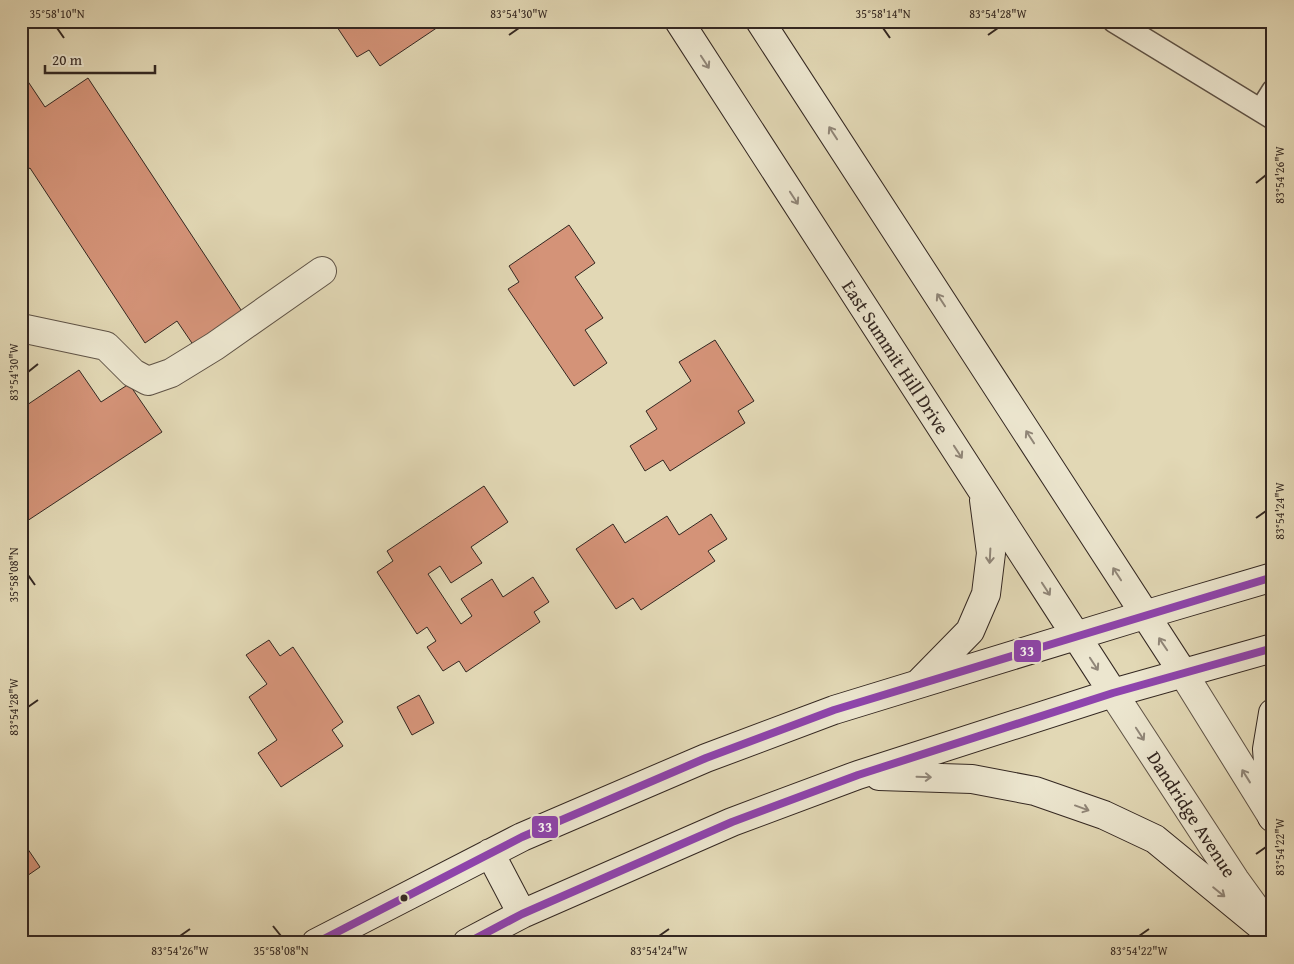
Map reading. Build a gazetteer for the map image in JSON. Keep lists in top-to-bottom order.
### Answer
{
  "streets": {
    "main road": ["East Summit Hill Drive", "Dandridge Avenue"]
  },
  "crossings": [
    ["East Summit Hill Drive", "Dandridge Avenue"]
  ],
  "lines": ["transit line 33"],
  "scale_bar": "20 m",
  "coordinates": [
    "35°58'10\"N",
    "83°54'30\"W",
    "35°58'14\"N",
    "83°54'28\"W",
    "83°54'26\"W",
    "83°54'24\"W",
    "35°58'08\"N",
    "83°54'22\"W"
  ]
}
